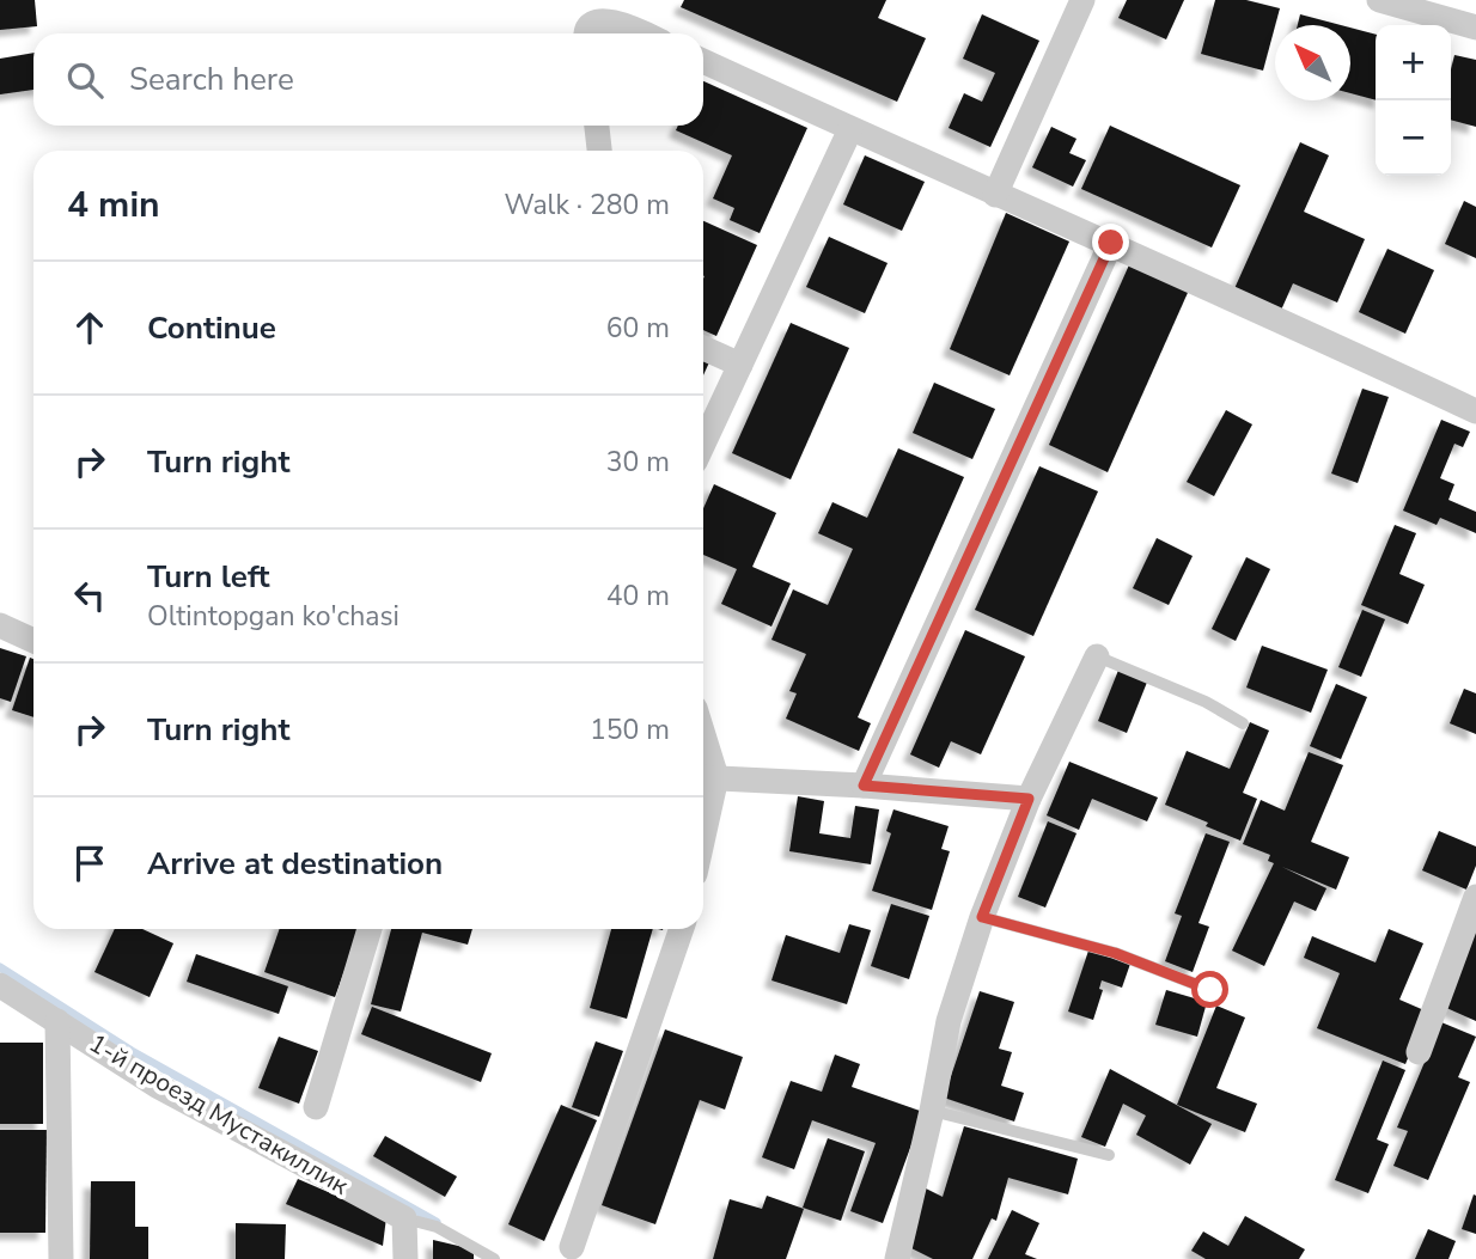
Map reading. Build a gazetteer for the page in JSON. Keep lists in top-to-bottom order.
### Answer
{
  "streets": {
    "street": ["1-й проезд Мустакиллик"]
  },
  "north": "top left",
  "page": {
    "map_buttons": ["+", "−"],
    "search": "Search here",
    "heading": ["4 min", "Walk · 280 m"],
    "list": [
      ["Continue", "60 m"],
      ["Turn right", "30 m"],
      ["Turn left", "Oltintopgan ko'chasi", "40 m"],
      ["Turn right", "150 m"],
      "Arrive at destination"
    ]
  }
}
